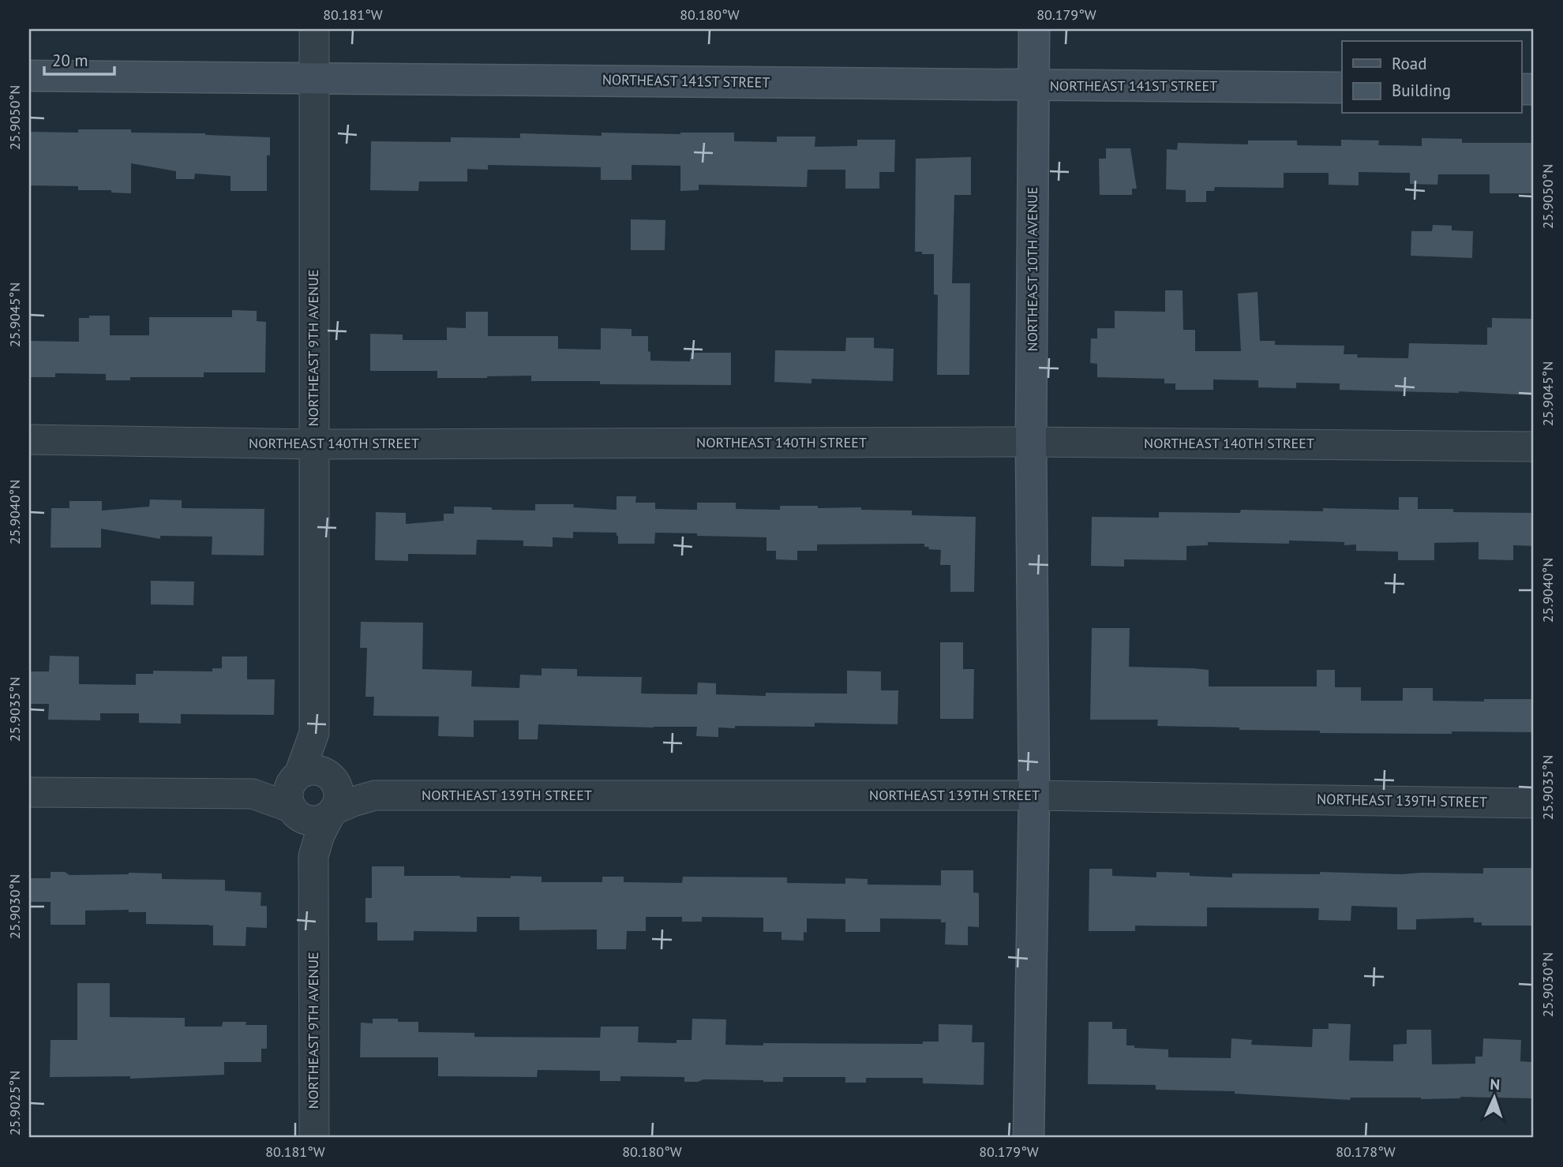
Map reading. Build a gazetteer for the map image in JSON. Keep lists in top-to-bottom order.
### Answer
{
  "streets": {
    "street": [
      "NORTHEAST 141ST STREET",
      "NORTHEAST 10TH AVENUE",
      "NORTHEAST 9TH AVENUE",
      "NORTHEAST 140TH STREET",
      "NORTHEAST 139TH STREET"
    ]
  },
  "crossings": [
    ["NORTHEAST 141ST STREET", "NORTHEAST 10TH AVENUE"],
    ["NORTHEAST 141ST STREET", "NORTHEAST 9TH AVENUE"],
    ["NORTHEAST 10TH AVENUE", "NORTHEAST 140TH STREET"],
    ["NORTHEAST 10TH AVENUE", "NORTHEAST 139TH STREET"],
    ["NORTHEAST 9TH AVENUE", "NORTHEAST 140TH STREET"],
    ["NORTHEAST 9TH AVENUE", "NORTHEAST 139TH STREET"]
  ],
  "legend": ["Road", "Building"],
  "scale_bar": "20 m",
  "north": "top",
  "coordinates": [
    "80.181°W",
    "80.180°W",
    "80.179°W",
    "25.9050°N",
    "25.9045°N",
    "25.9040°N",
    "25.9035°N",
    "25.9030°N",
    "25.9025°N",
    "80.178°W"
  ]
}
